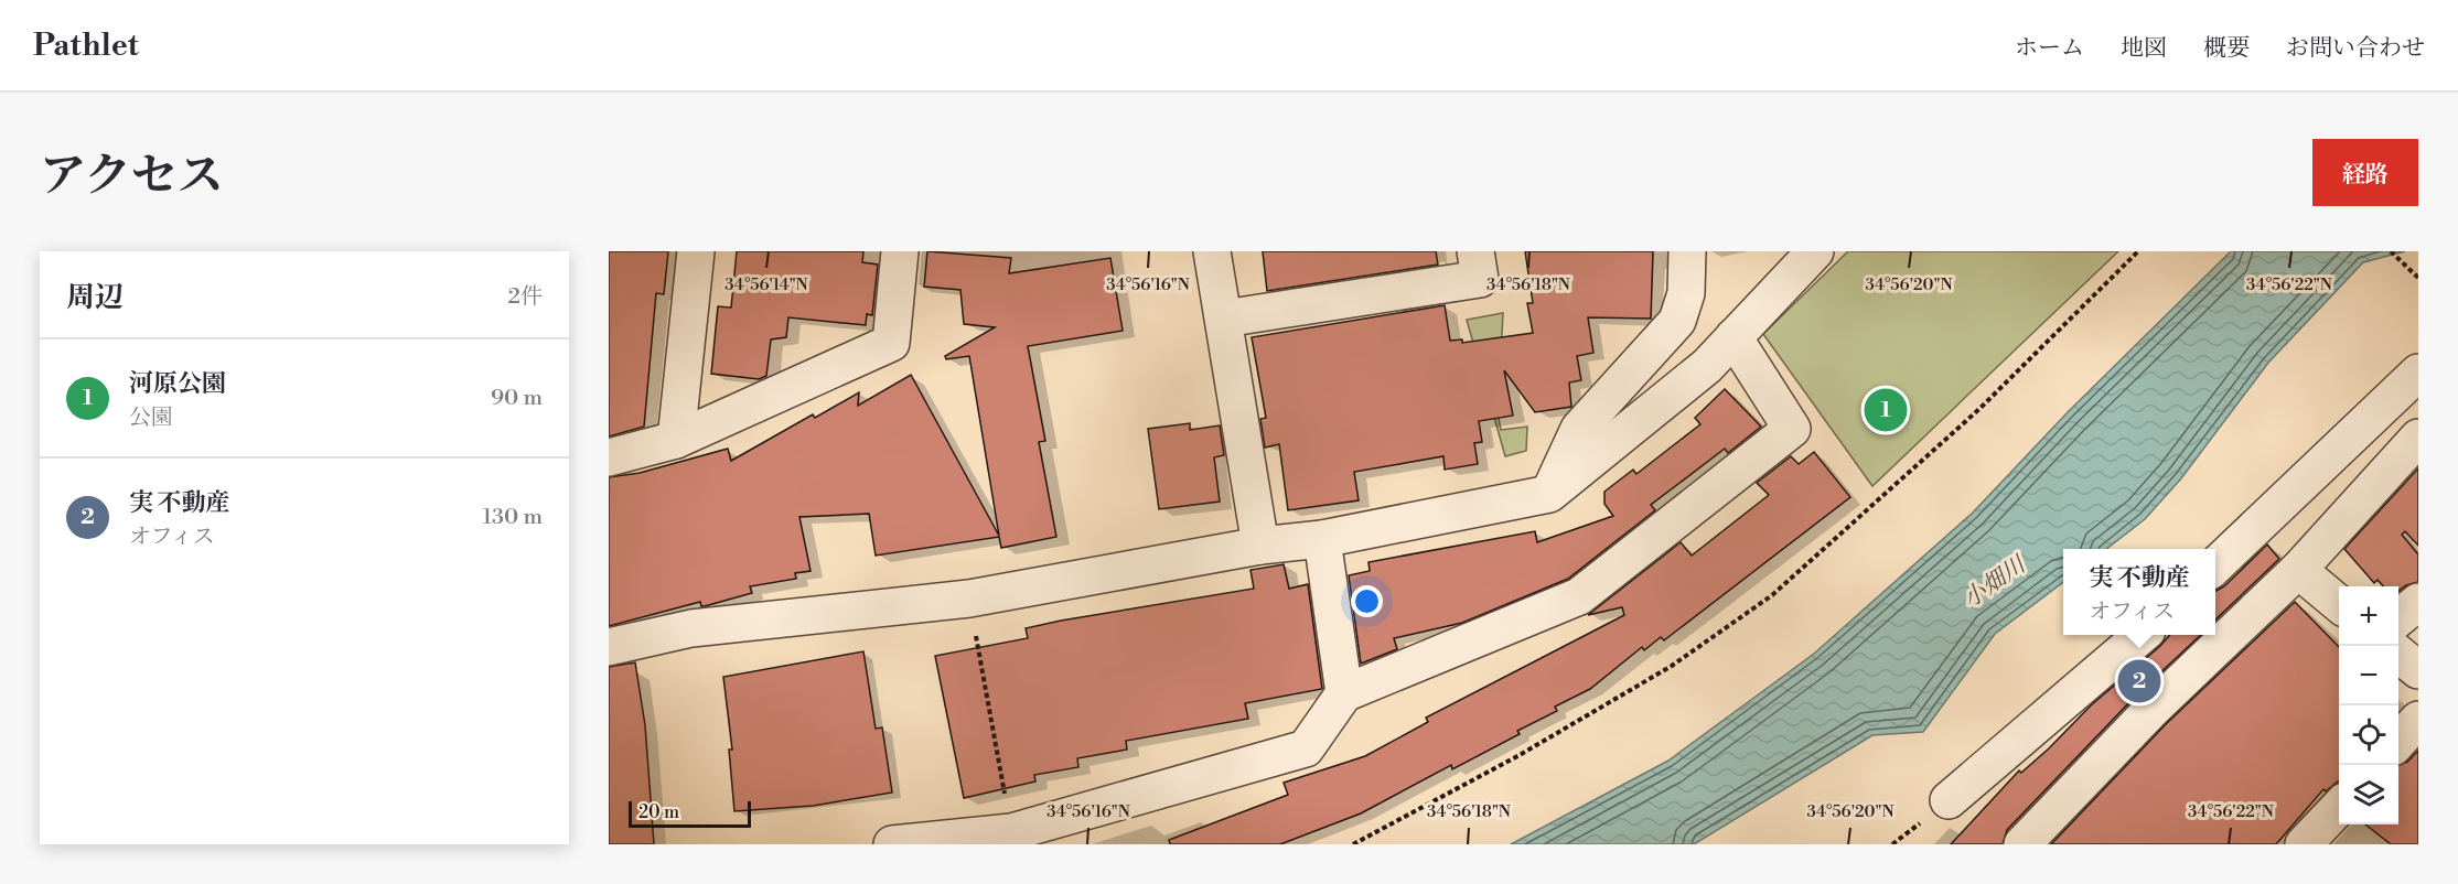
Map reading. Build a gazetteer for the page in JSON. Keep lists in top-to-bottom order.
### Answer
{
  "water": ["小畑川"],
  "scale_bar": "20 m",
  "page": {
    "header": "Pathlet",
    "nav": [
      "ホーム",
      "地図",
      "概要",
      "お問い合わせ"
    ],
    "title": "アクセス",
    "buttons": "経路",
    "heading": ["周辺", "2件"],
    "list": [
      {
        "mark": "1",
        "name": "河原公園",
        "note": "公園",
        "value": "90 m"
      },
      {
        "mark": "2",
        "name": "実 不動産",
        "note": "オフィス",
        "value": "130 m"
      }
    ],
    "pins": ["1", "2"],
    "popup": ["実 不動産", "オフィス"],
    "map_buttons": ["+", "−"],
    "scale": "20 m"
  },
  "coordinates": [
    "34°56'14\"N",
    "34°56'16\"N",
    "34°56'18\"N",
    "34°56'20\"N",
    "34°56'22\"N"
  ]
}
